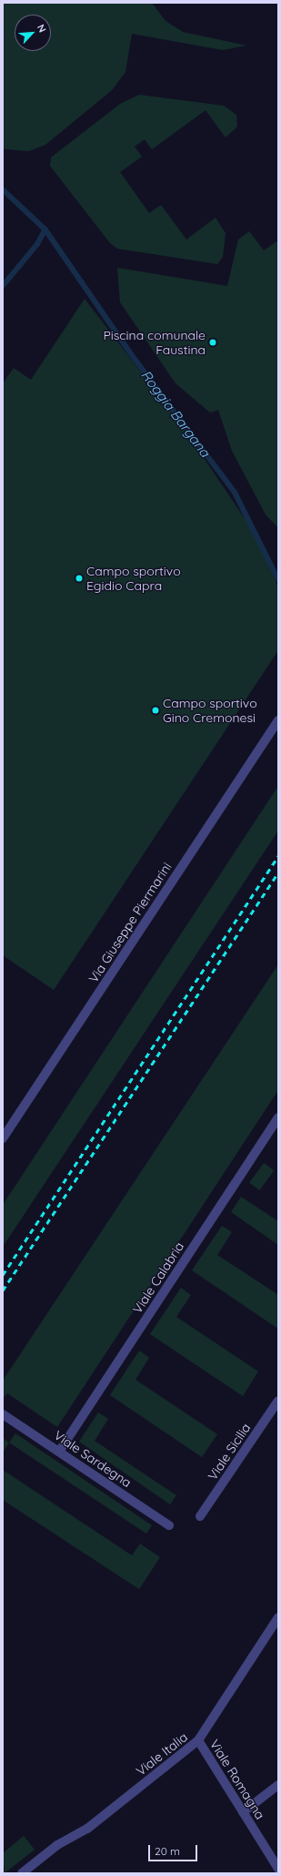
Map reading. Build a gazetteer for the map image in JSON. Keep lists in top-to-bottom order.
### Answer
{
  "streets": {
    "street": [
      "Via Giuseppe Piermarini",
      "Viale Calabria",
      "Viale Sicilia",
      "Viale Sardegna",
      "Viale Italia",
      "Viale Romagna"
    ]
  },
  "crossings": [
    ["Viale Calabria", "Viale Sardegna"],
    ["Viale Italia", "Viale Romagna"]
  ],
  "water": ["Roggia Bargana"],
  "places": ["Piscina comunale Faustina", "Campo sportivo Egidio Capra", "Campo sportivo Gino Cremonesi"],
  "scale_bar": "20 m",
  "north": "top right"
}
